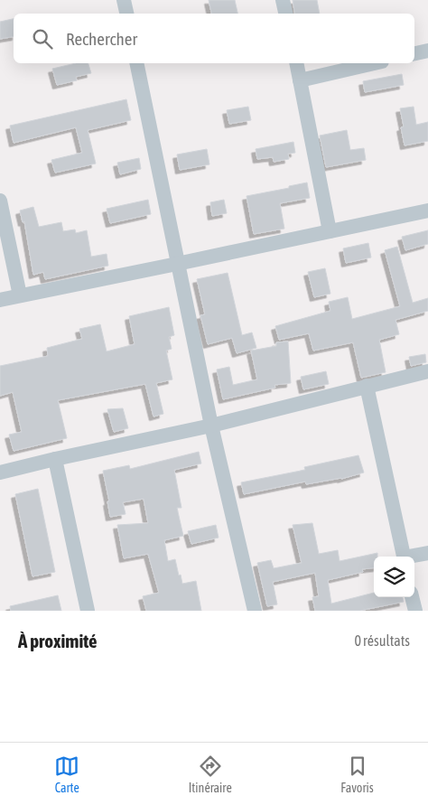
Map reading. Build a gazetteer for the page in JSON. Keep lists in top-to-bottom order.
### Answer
{
  "page": {
    "search": "Rechercher",
    "heading": ["À proximité", "0 résultats"],
    "nav": ["Carte", "Itinéraire", "Favoris"]
  }
}
